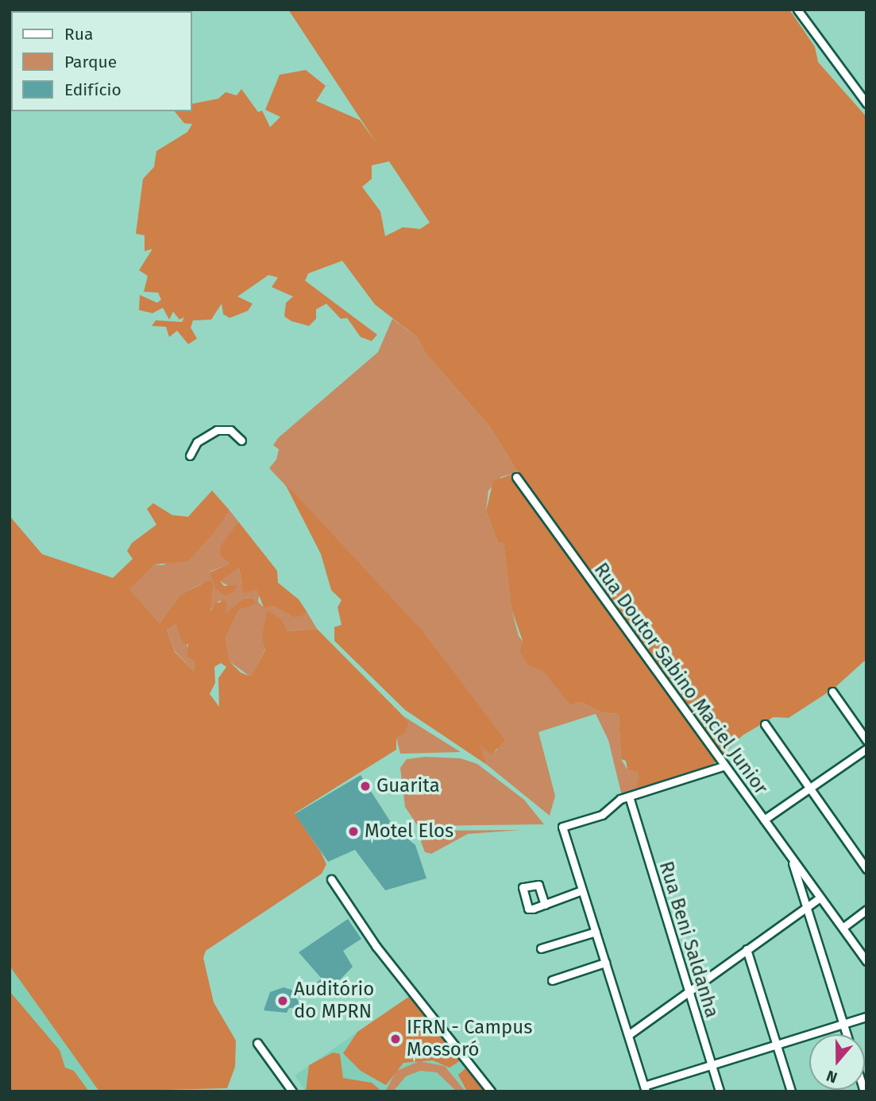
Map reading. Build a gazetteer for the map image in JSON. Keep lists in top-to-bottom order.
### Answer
{
  "streets": {
    "street": ["Rua Doutor Sabino Maciel Junior", "Rua Beni Saldanha"]
  },
  "places": [
    "Guarita",
    "Motel Elos",
    "Auditório do MPRN",
    "IFRN - Campus Mossoró"
  ],
  "legend": ["Rua", "Parque", "Edifício"],
  "north": "bottom"
}
